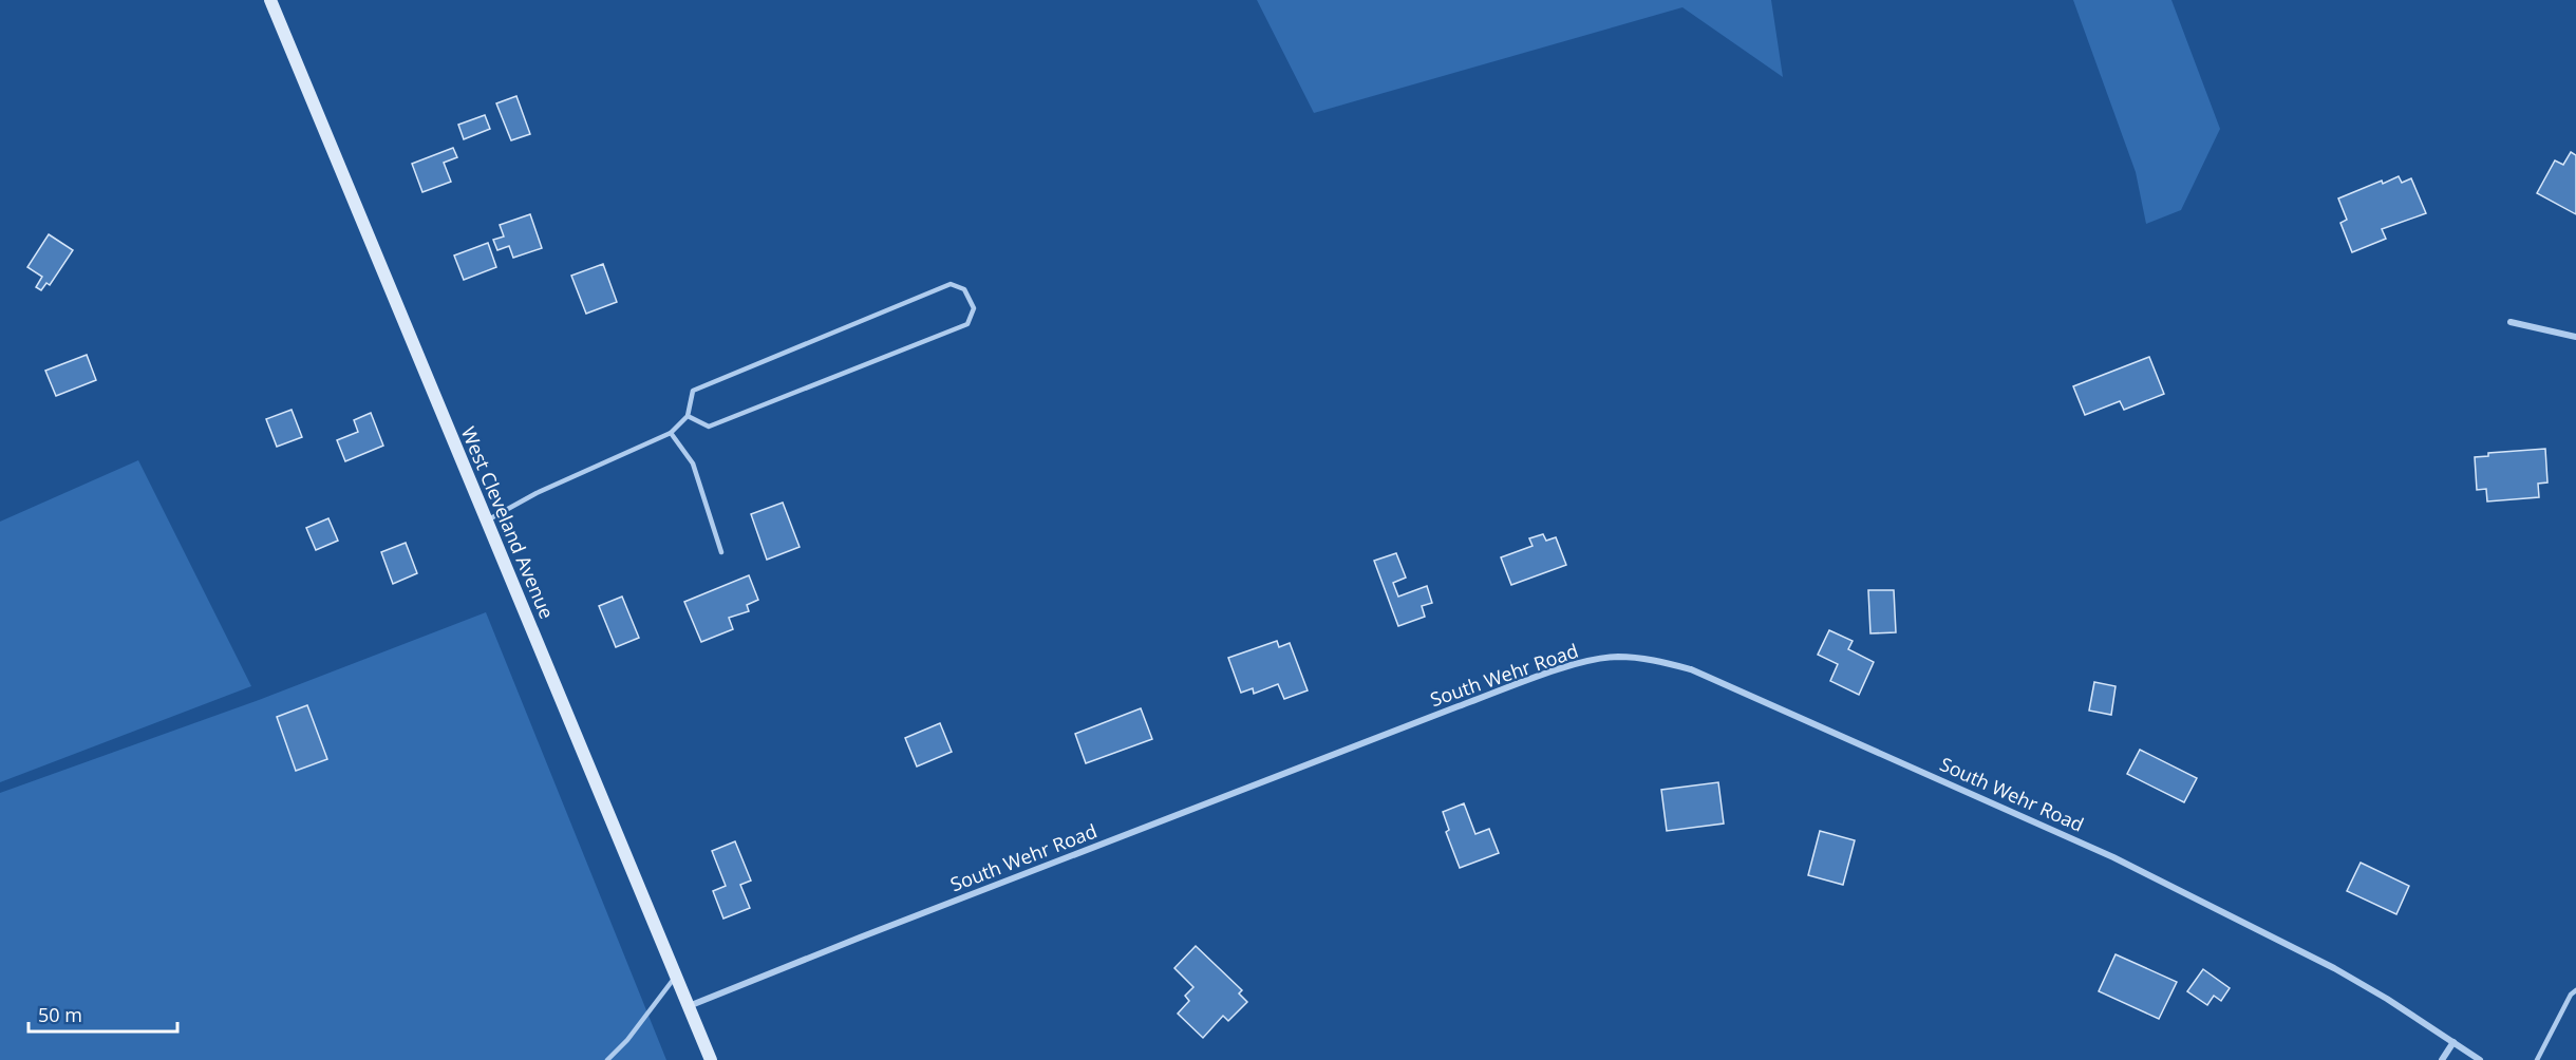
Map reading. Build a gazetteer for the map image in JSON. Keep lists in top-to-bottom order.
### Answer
{
  "streets": {
    "main road": ["West Cleveland Avenue"],
    "street": ["South Wehr Road"]
  },
  "crossings": [
    ["West Cleveland Avenue", "South Wehr Road"]
  ],
  "scale_bar": "50 m"
}
